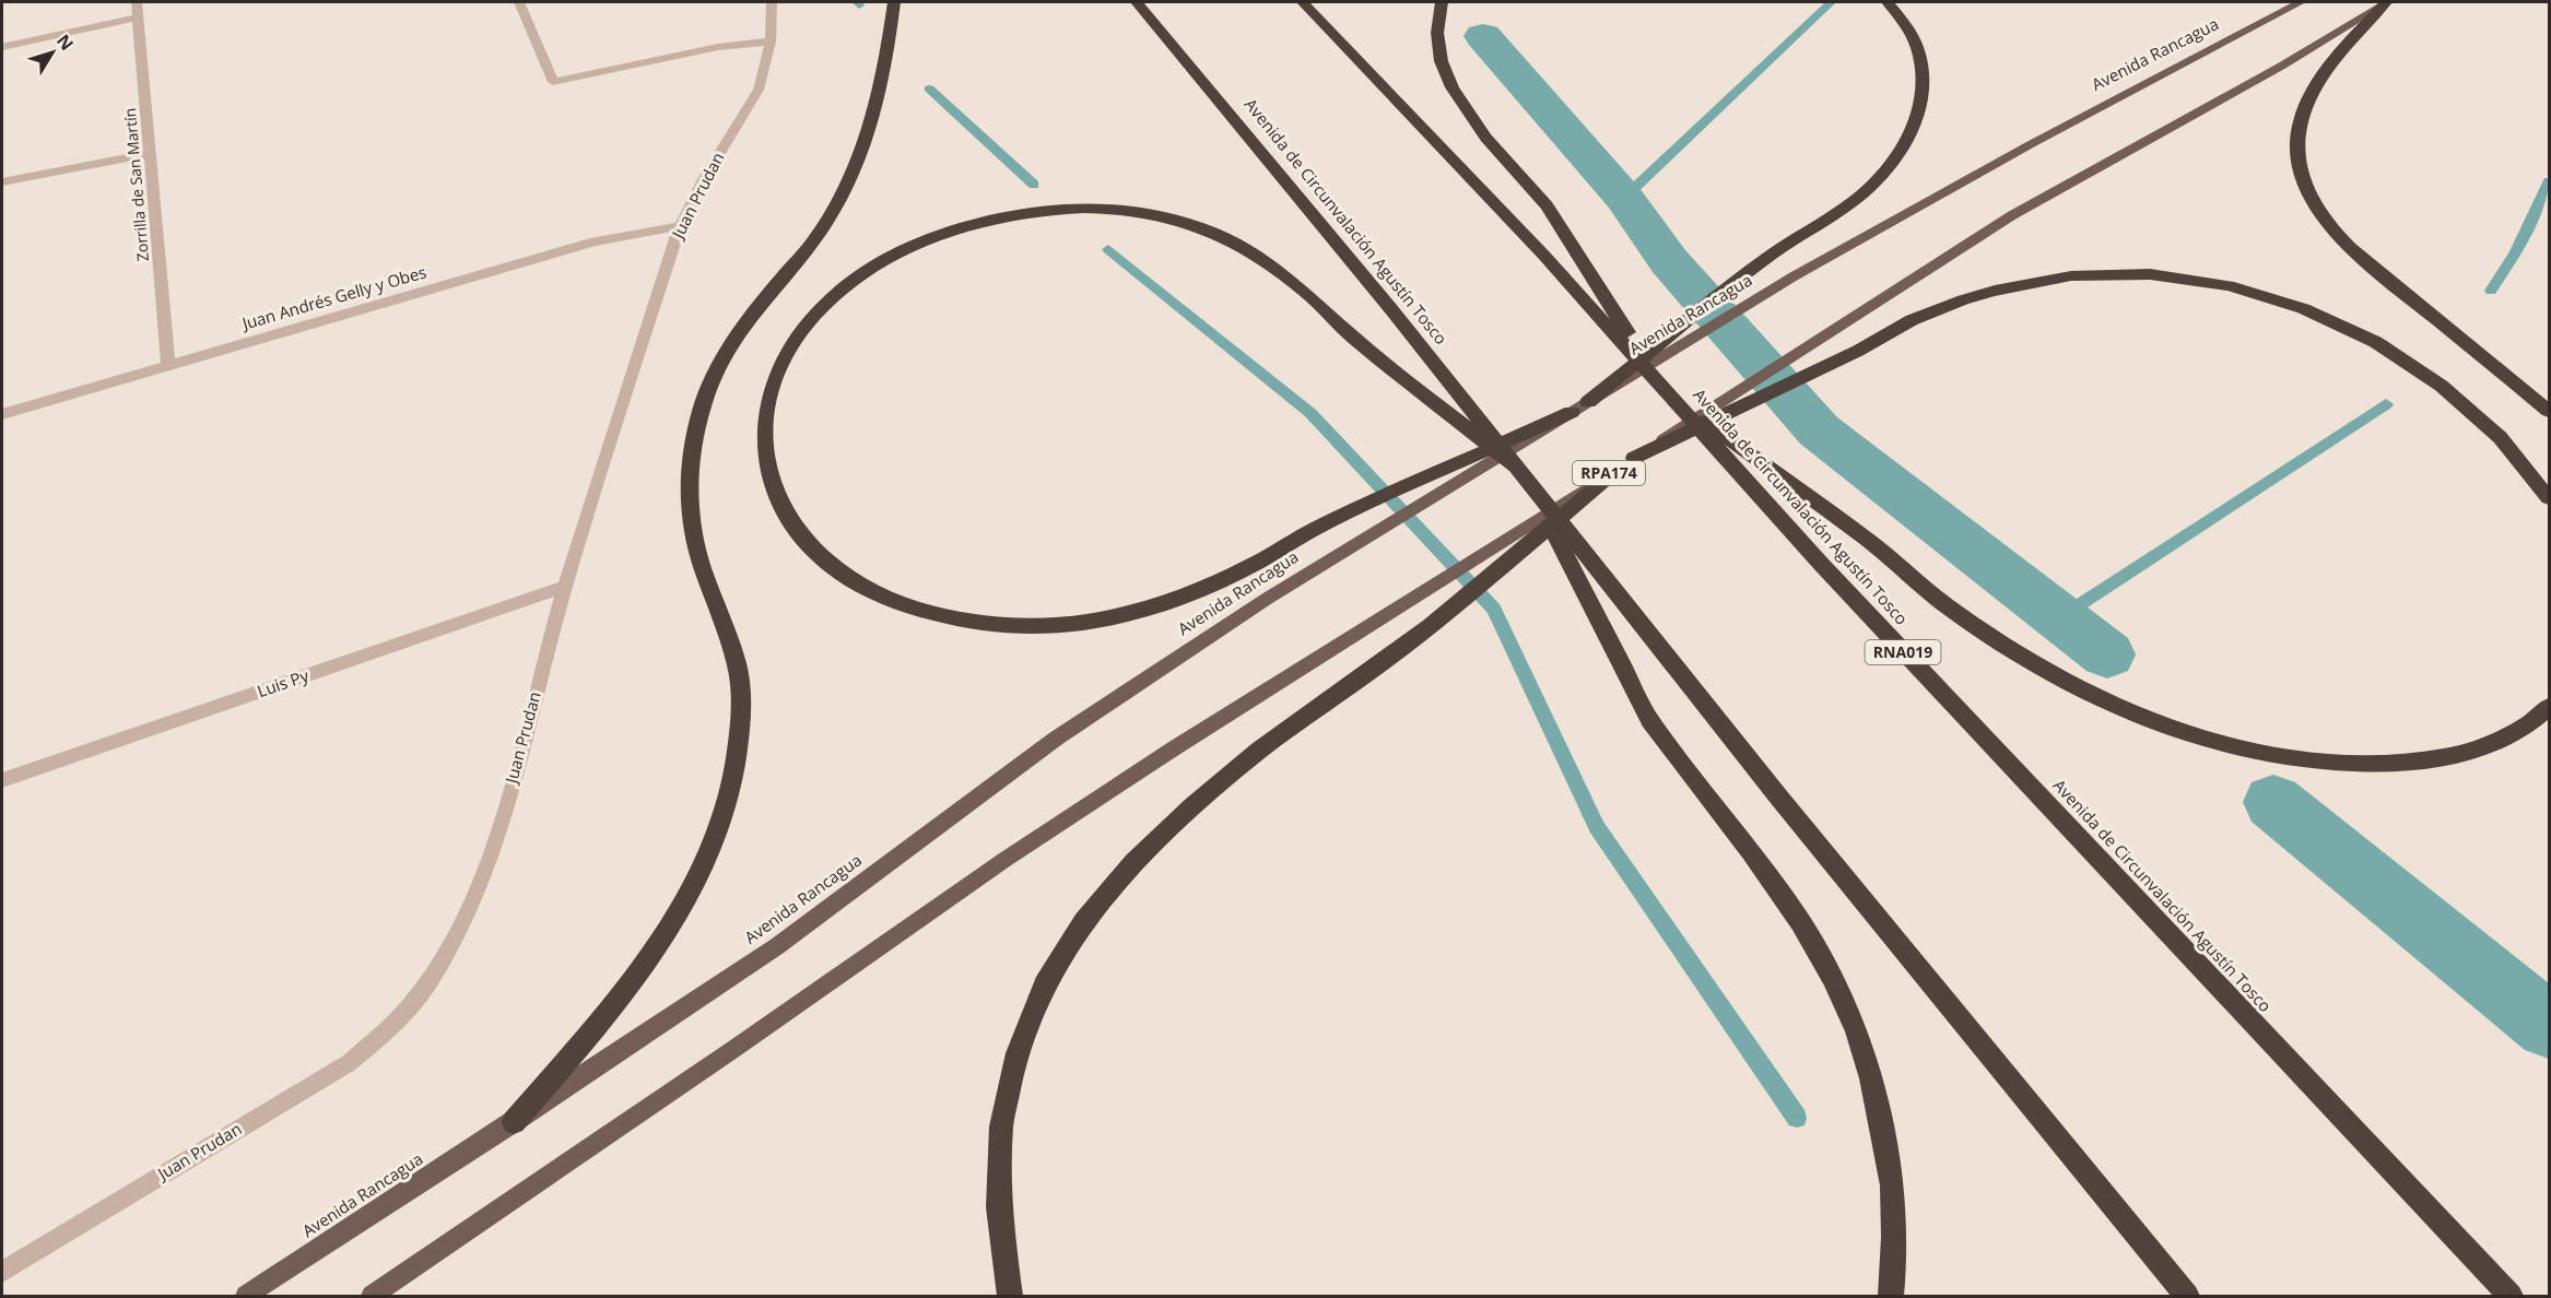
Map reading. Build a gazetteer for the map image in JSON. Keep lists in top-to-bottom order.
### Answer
{
  "streets": {
    "highway": ["Avenida de Circunvalación Agustín Tosco", "RNA019"],
    "main road": ["Avenida Rancagua", "RPA174"],
    "street": [
      "Zorrilla de San Martín",
      "Juan Prudan",
      "Juan Andrés Gelly y Obes",
      "Luis Py"
    ]
  },
  "crossings": [
    ["Zorrilla de San Martín", "Juan Andrés Gelly y Obes"],
    ["Juan Prudan", "Juan Andrés Gelly y Obes"],
    ["Juan Prudan", "Luis Py"]
  ],
  "north": "top right"
}
